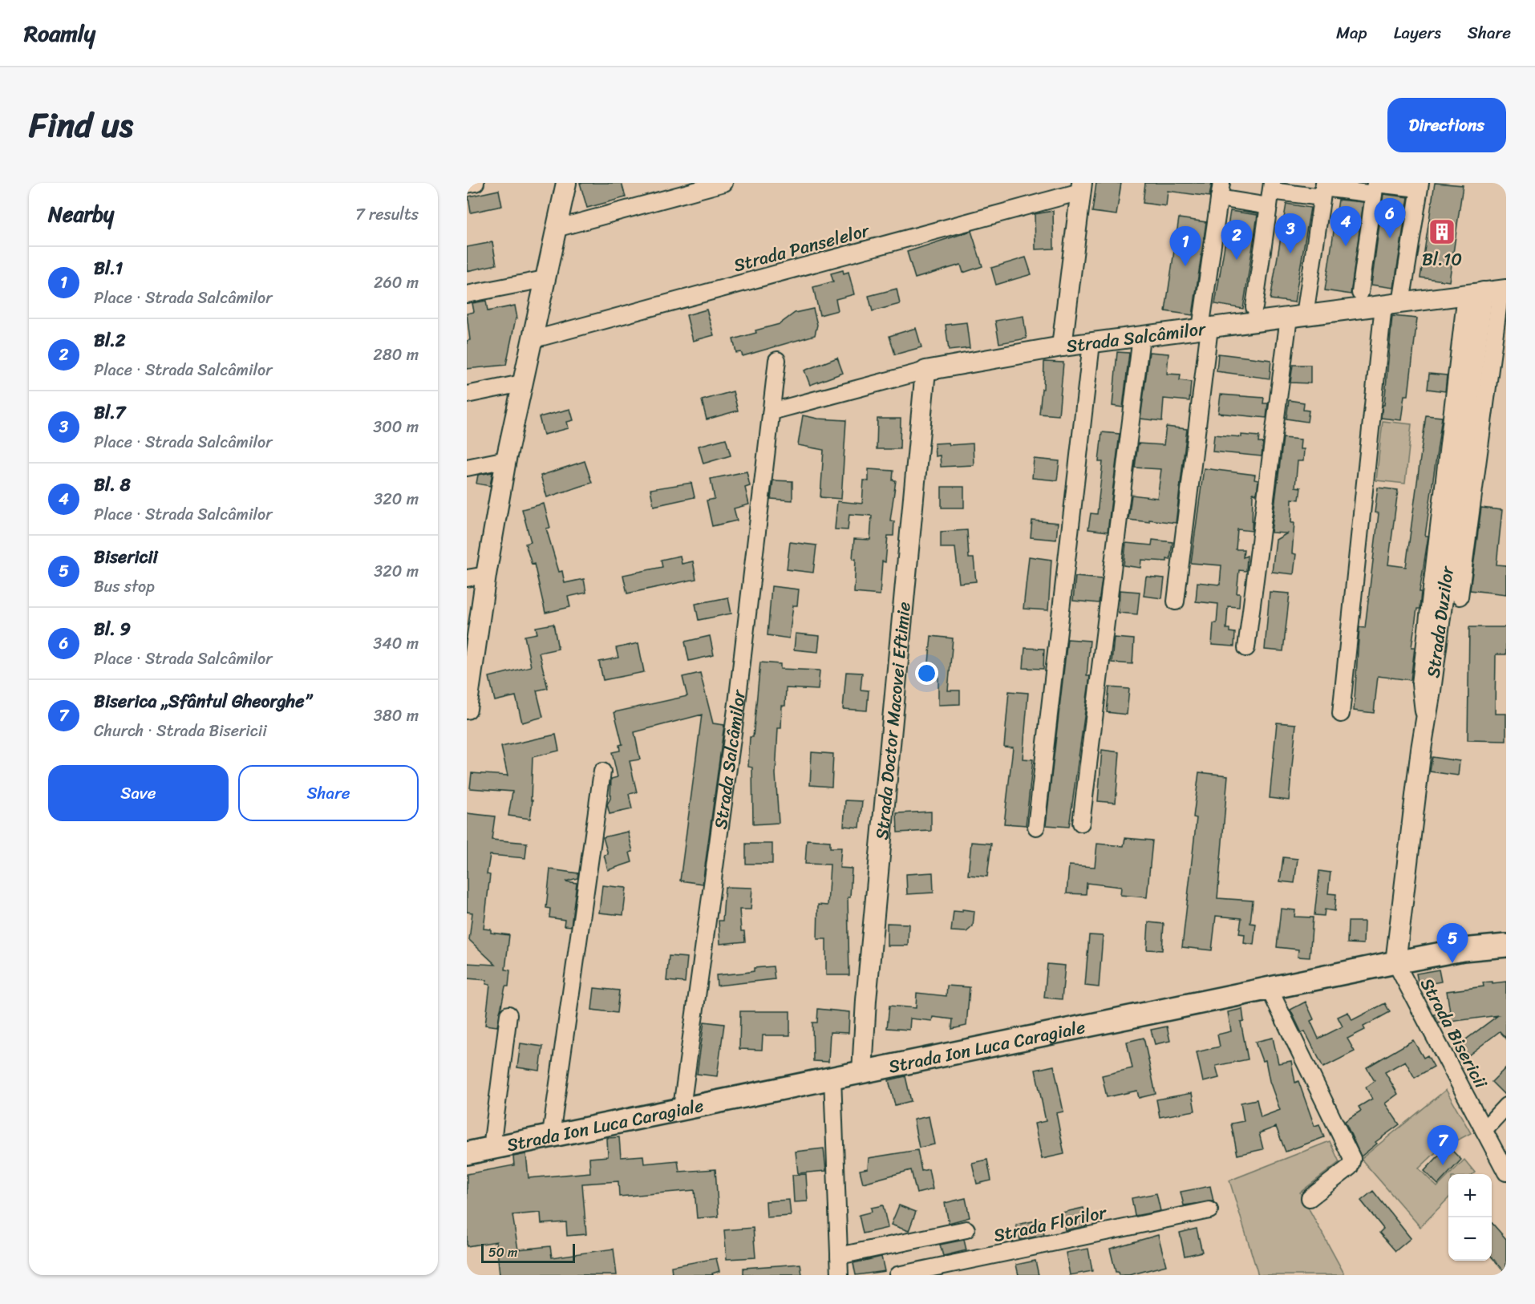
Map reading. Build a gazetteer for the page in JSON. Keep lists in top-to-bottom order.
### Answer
{
  "streets": {
    "main road": ["Strada Ion Luca Caragiale"],
    "street": [
      "Strada Panselelor",
      "Strada Salcâmilor",
      "Strada Duzilor",
      "Strada Doctor Macovei Eftimie",
      "Strada Bisericii",
      "Strada Florilor"
    ]
  },
  "crossings": [
    ["Strada Salcâmilor", "Strada Duzilor"],
    ["Strada Salcâmilor", "Strada Doctor Macovei Eftimie"],
    ["Strada Salcâmilor", "Strada Ion Luca Caragiale"],
    ["Strada Duzilor", "Strada Bisericii"],
    ["Strada Duzilor", "Strada Ion Luca Caragiale"],
    ["Strada Doctor Macovei Eftimie", "Strada Ion Luca Caragiale"],
    ["Strada Bisericii", "Strada Ion Luca Caragiale"]
  ],
  "places": {
    "building": ["Bl.10"]
  },
  "scale_bar": "50 m",
  "page": {
    "header": "Roamly",
    "nav": ["Map", "Layers", "Share"],
    "title": "Find us",
    "buttons": [
      "Directions",
      ["Save", "Share"]
    ],
    "heading": ["Nearby", "7 results"],
    "pins": [
      "6",
      "4",
      "3",
      "2",
      "1",
      "5",
      "7"
    ],
    "list": [
      {
        "mark": "1",
        "name": "Bl.1",
        "note": "Place · Strada Salcâmilor",
        "value": "260 m"
      },
      {
        "mark": "2",
        "name": "Bl.2",
        "note": "Place · Strada Salcâmilor",
        "value": "280 m"
      },
      {
        "mark": "3",
        "name": "Bl.7",
        "note": "Place · Strada Salcâmilor",
        "value": "300 m"
      },
      {
        "mark": "4",
        "name": "Bl. 8",
        "note": "Place · Strada Salcâmilor",
        "value": "320 m"
      },
      {
        "mark": "5",
        "name": "Bisericii",
        "note": "Bus stop",
        "value": "320 m"
      },
      {
        "mark": "6",
        "name": "Bl. 9",
        "note": "Place · Strada Salcâmilor",
        "value": "340 m"
      },
      {
        "mark": "7",
        "name": "Biserica „Sfântul Gheorghe”",
        "note": "Church · Strada Bisericii",
        "value": "380 m"
      }
    ],
    "map_buttons": ["+", "−"],
    "scale": "50 m"
  }
}
